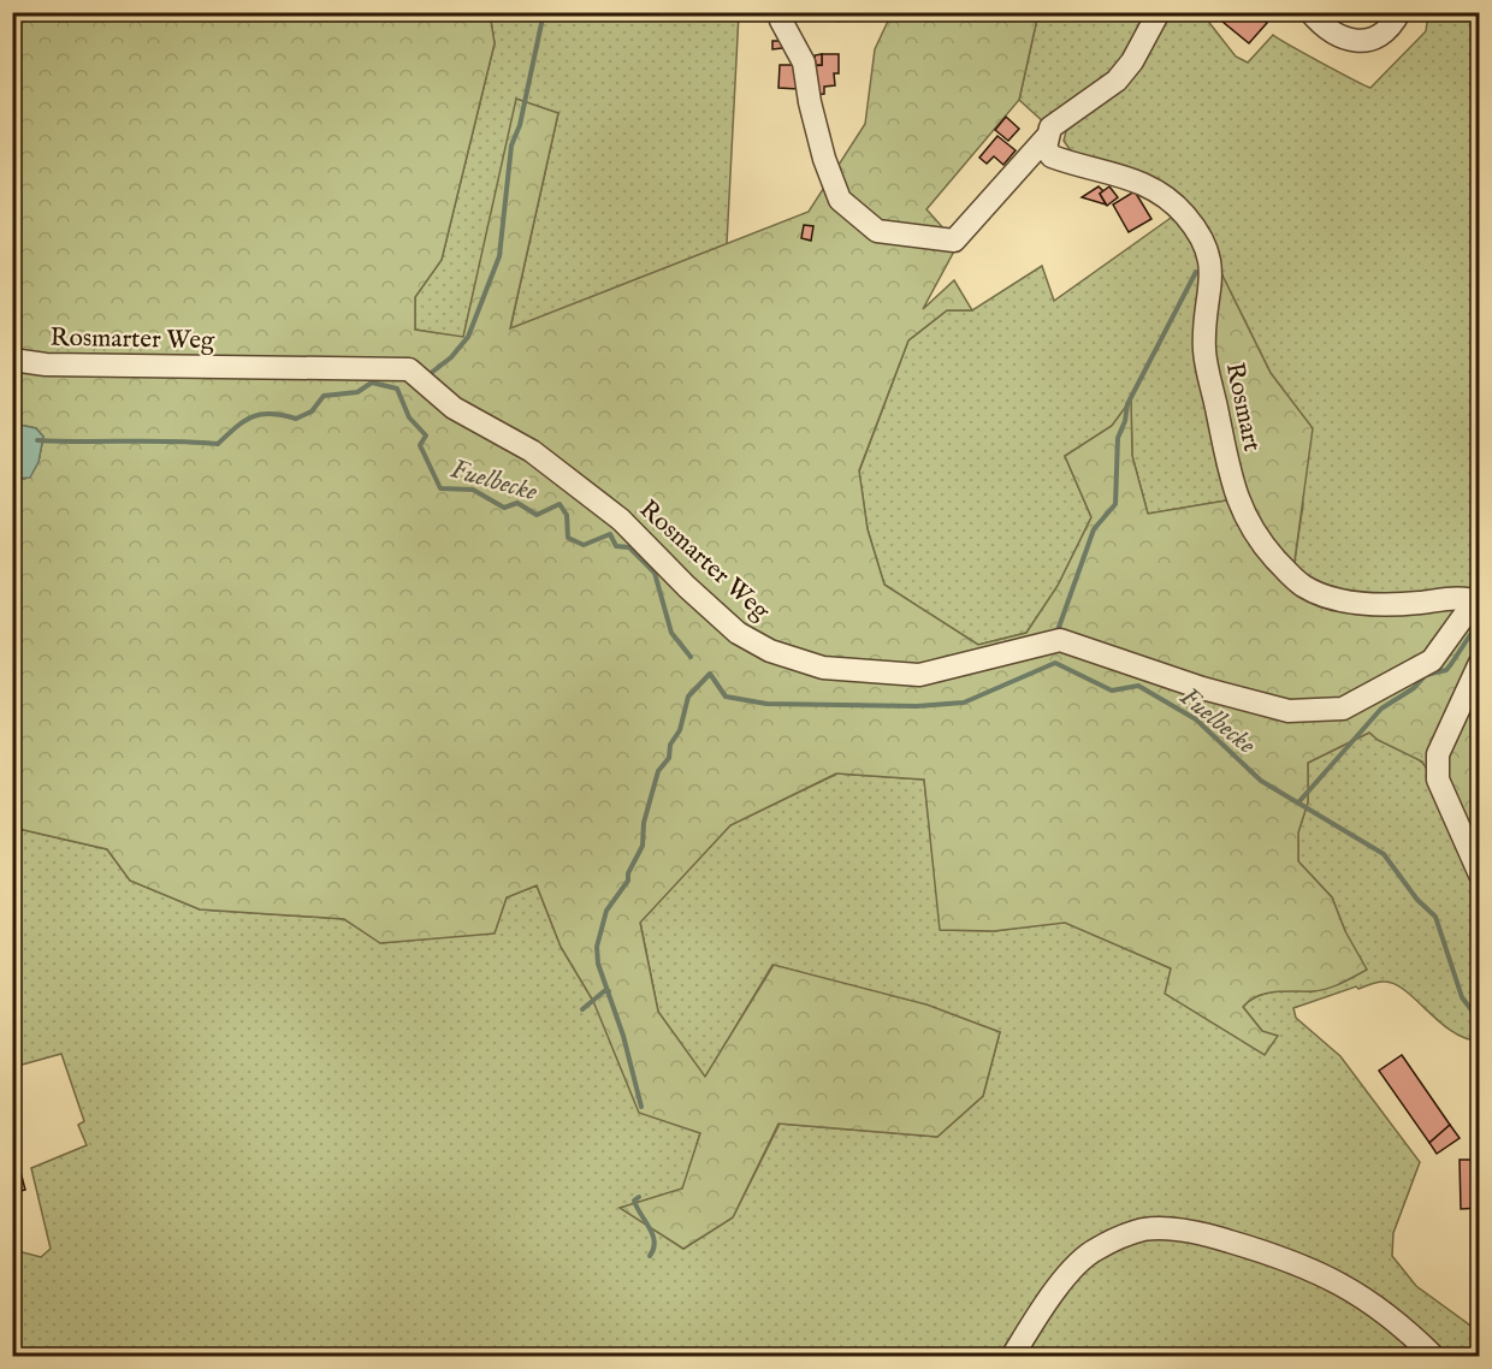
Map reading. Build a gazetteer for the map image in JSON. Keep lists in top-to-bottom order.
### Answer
{
  "streets": {
    "street": ["Rosmarter Weg", "Rosmart"]
  },
  "crossings": [
    ["Rosmarter Weg", "Rosmart"]
  ],
  "water": ["Fuelbecke"]
}
